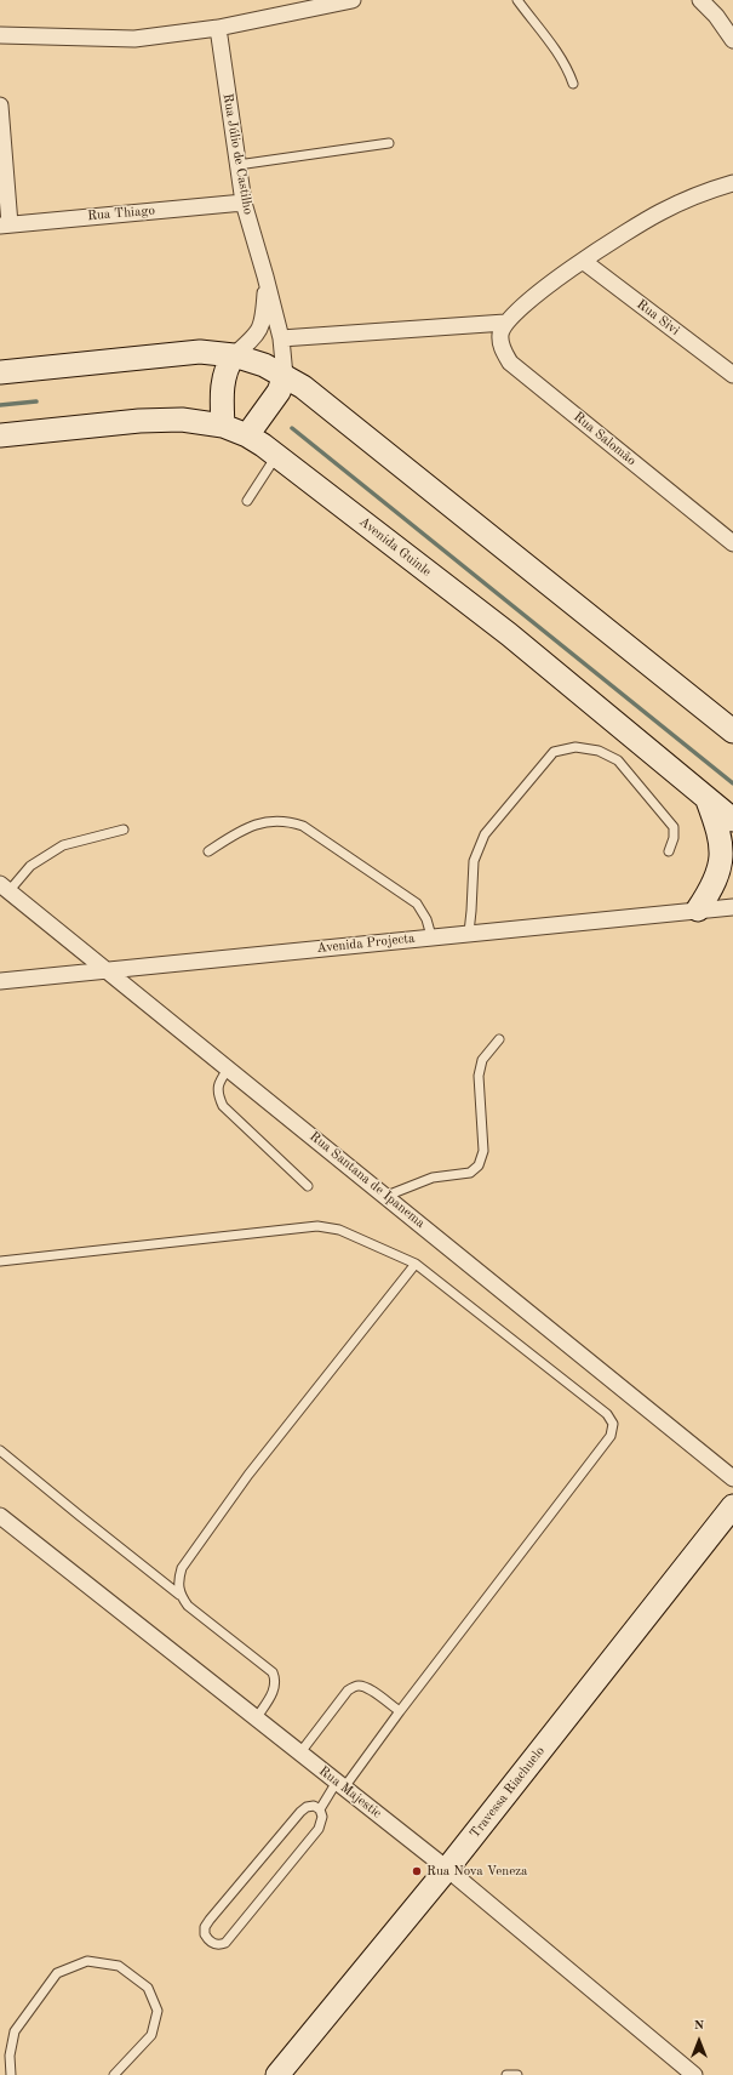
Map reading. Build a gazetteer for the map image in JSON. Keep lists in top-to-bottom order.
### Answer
{
  "streets": {
    "street": [
      "Rua Júlio de Castilho",
      "Rua Thiago",
      "Rua Sivi",
      "Rua Salomão",
      "Avenida Guinle",
      "Avenida Projecta",
      "Rua Santana de Ipanema",
      "Rua Majestic",
      "Travessa Riachuelo"
    ]
  },
  "crossings": [
    ["Rua Júlio de Castilho", "Rua Thiago"],
    ["Avenida Projecta", "Rua Santana de Ipanema"],
    ["Rua Majestic", "Travessa Riachuelo"]
  ],
  "places": ["Rua Nova Veneza"],
  "north": "top"
}
